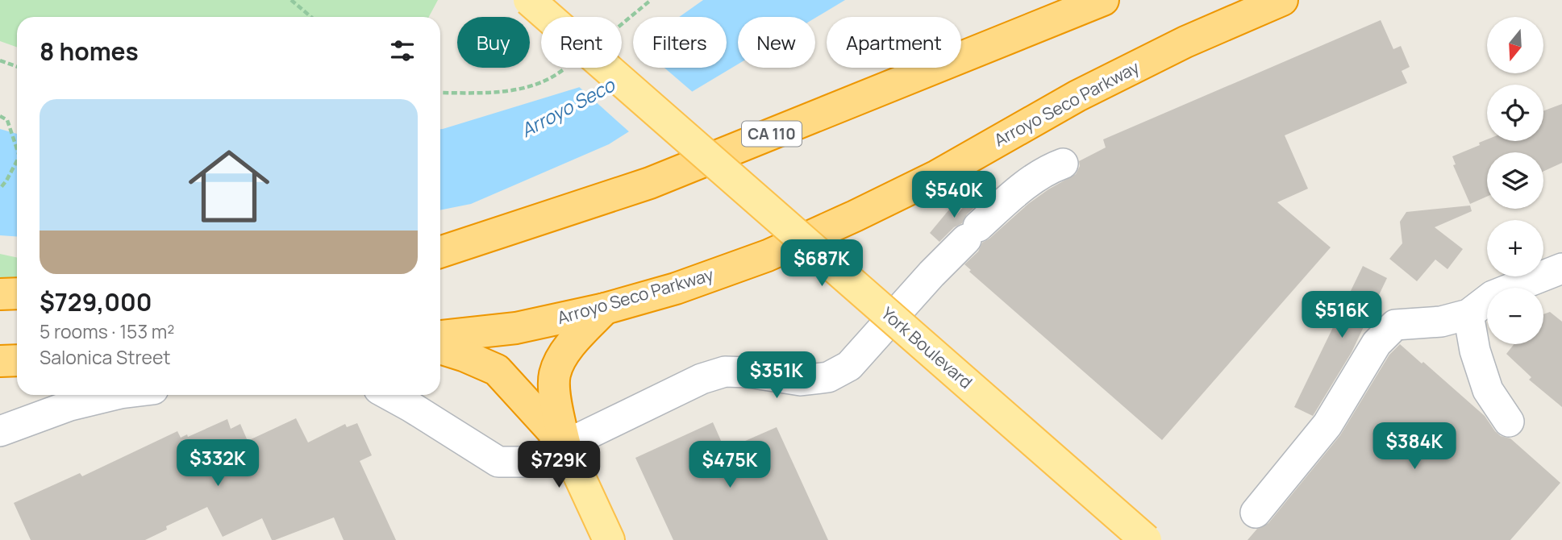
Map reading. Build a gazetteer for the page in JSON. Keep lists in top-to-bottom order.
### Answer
{
  "streets": {
    "highway": ["Arroyo Seco Parkway", "CA 110"],
    "main road": ["York Boulevard"]
  },
  "water": ["Arroyo Seco"],
  "north": "bottom",
  "page": {
    "map_buttons": ["+", "−"],
    "chip": [
      "Buy",
      "Rent",
      "Filters",
      "New",
      "Apartment"
    ],
    "heading": "8 homes",
    "list": [
      {
        "name": "$729,000",
        "note": "5 rooms · 153 m² · Salonica Street"
      }
    ],
    "price": [
      "$540K",
      "$687K",
      "$516K",
      "$351K",
      "$384K",
      "$332K",
      "$729K",
      "$475K"
    ]
  }
}
